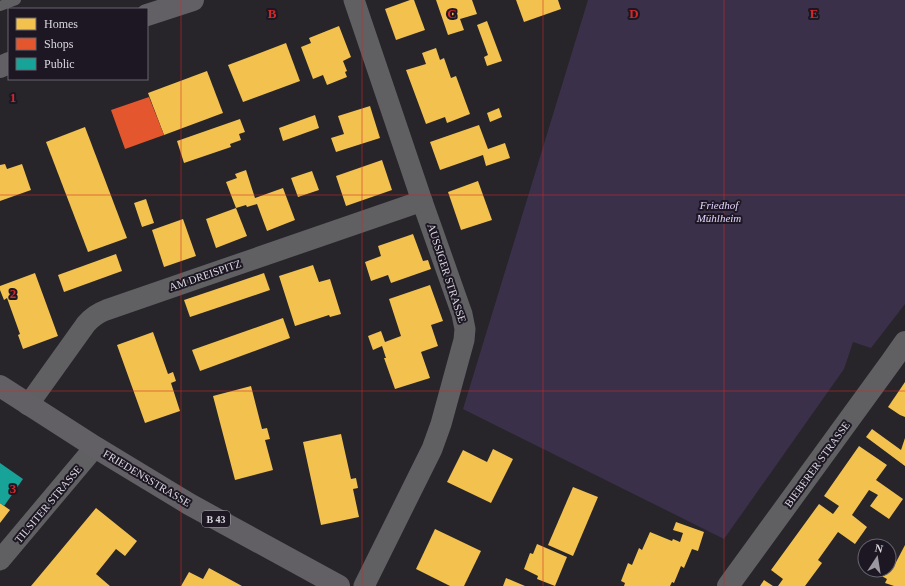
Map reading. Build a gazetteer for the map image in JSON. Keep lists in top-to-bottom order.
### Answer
{
  "streets": {
    "main road": ["FRIEDENSSTRASSE", "B 43"],
    "street": [
      "AUSSIGER STRASSE",
      "AM DREISPITZ",
      "BIEBERER STRASSE",
      "TILSITER STRASSE"
    ]
  },
  "crossings": [
    ["AUSSIGER STRASSE", "AM DREISPITZ"],
    ["AM DREISPITZ", "FRIEDENSSTRASSE"],
    ["FRIEDENSSTRASSE", "TILSITER STRASSE"]
  ],
  "parks": ["Friedhof Mühlheim"],
  "legend": ["Homes", "Shops", "Public"],
  "north": "top",
  "grid": {
    "columns": [
      "B",
      "C",
      "D",
      "E"
    ],
    "rows": ["1", "2", "3"]
  }
}
